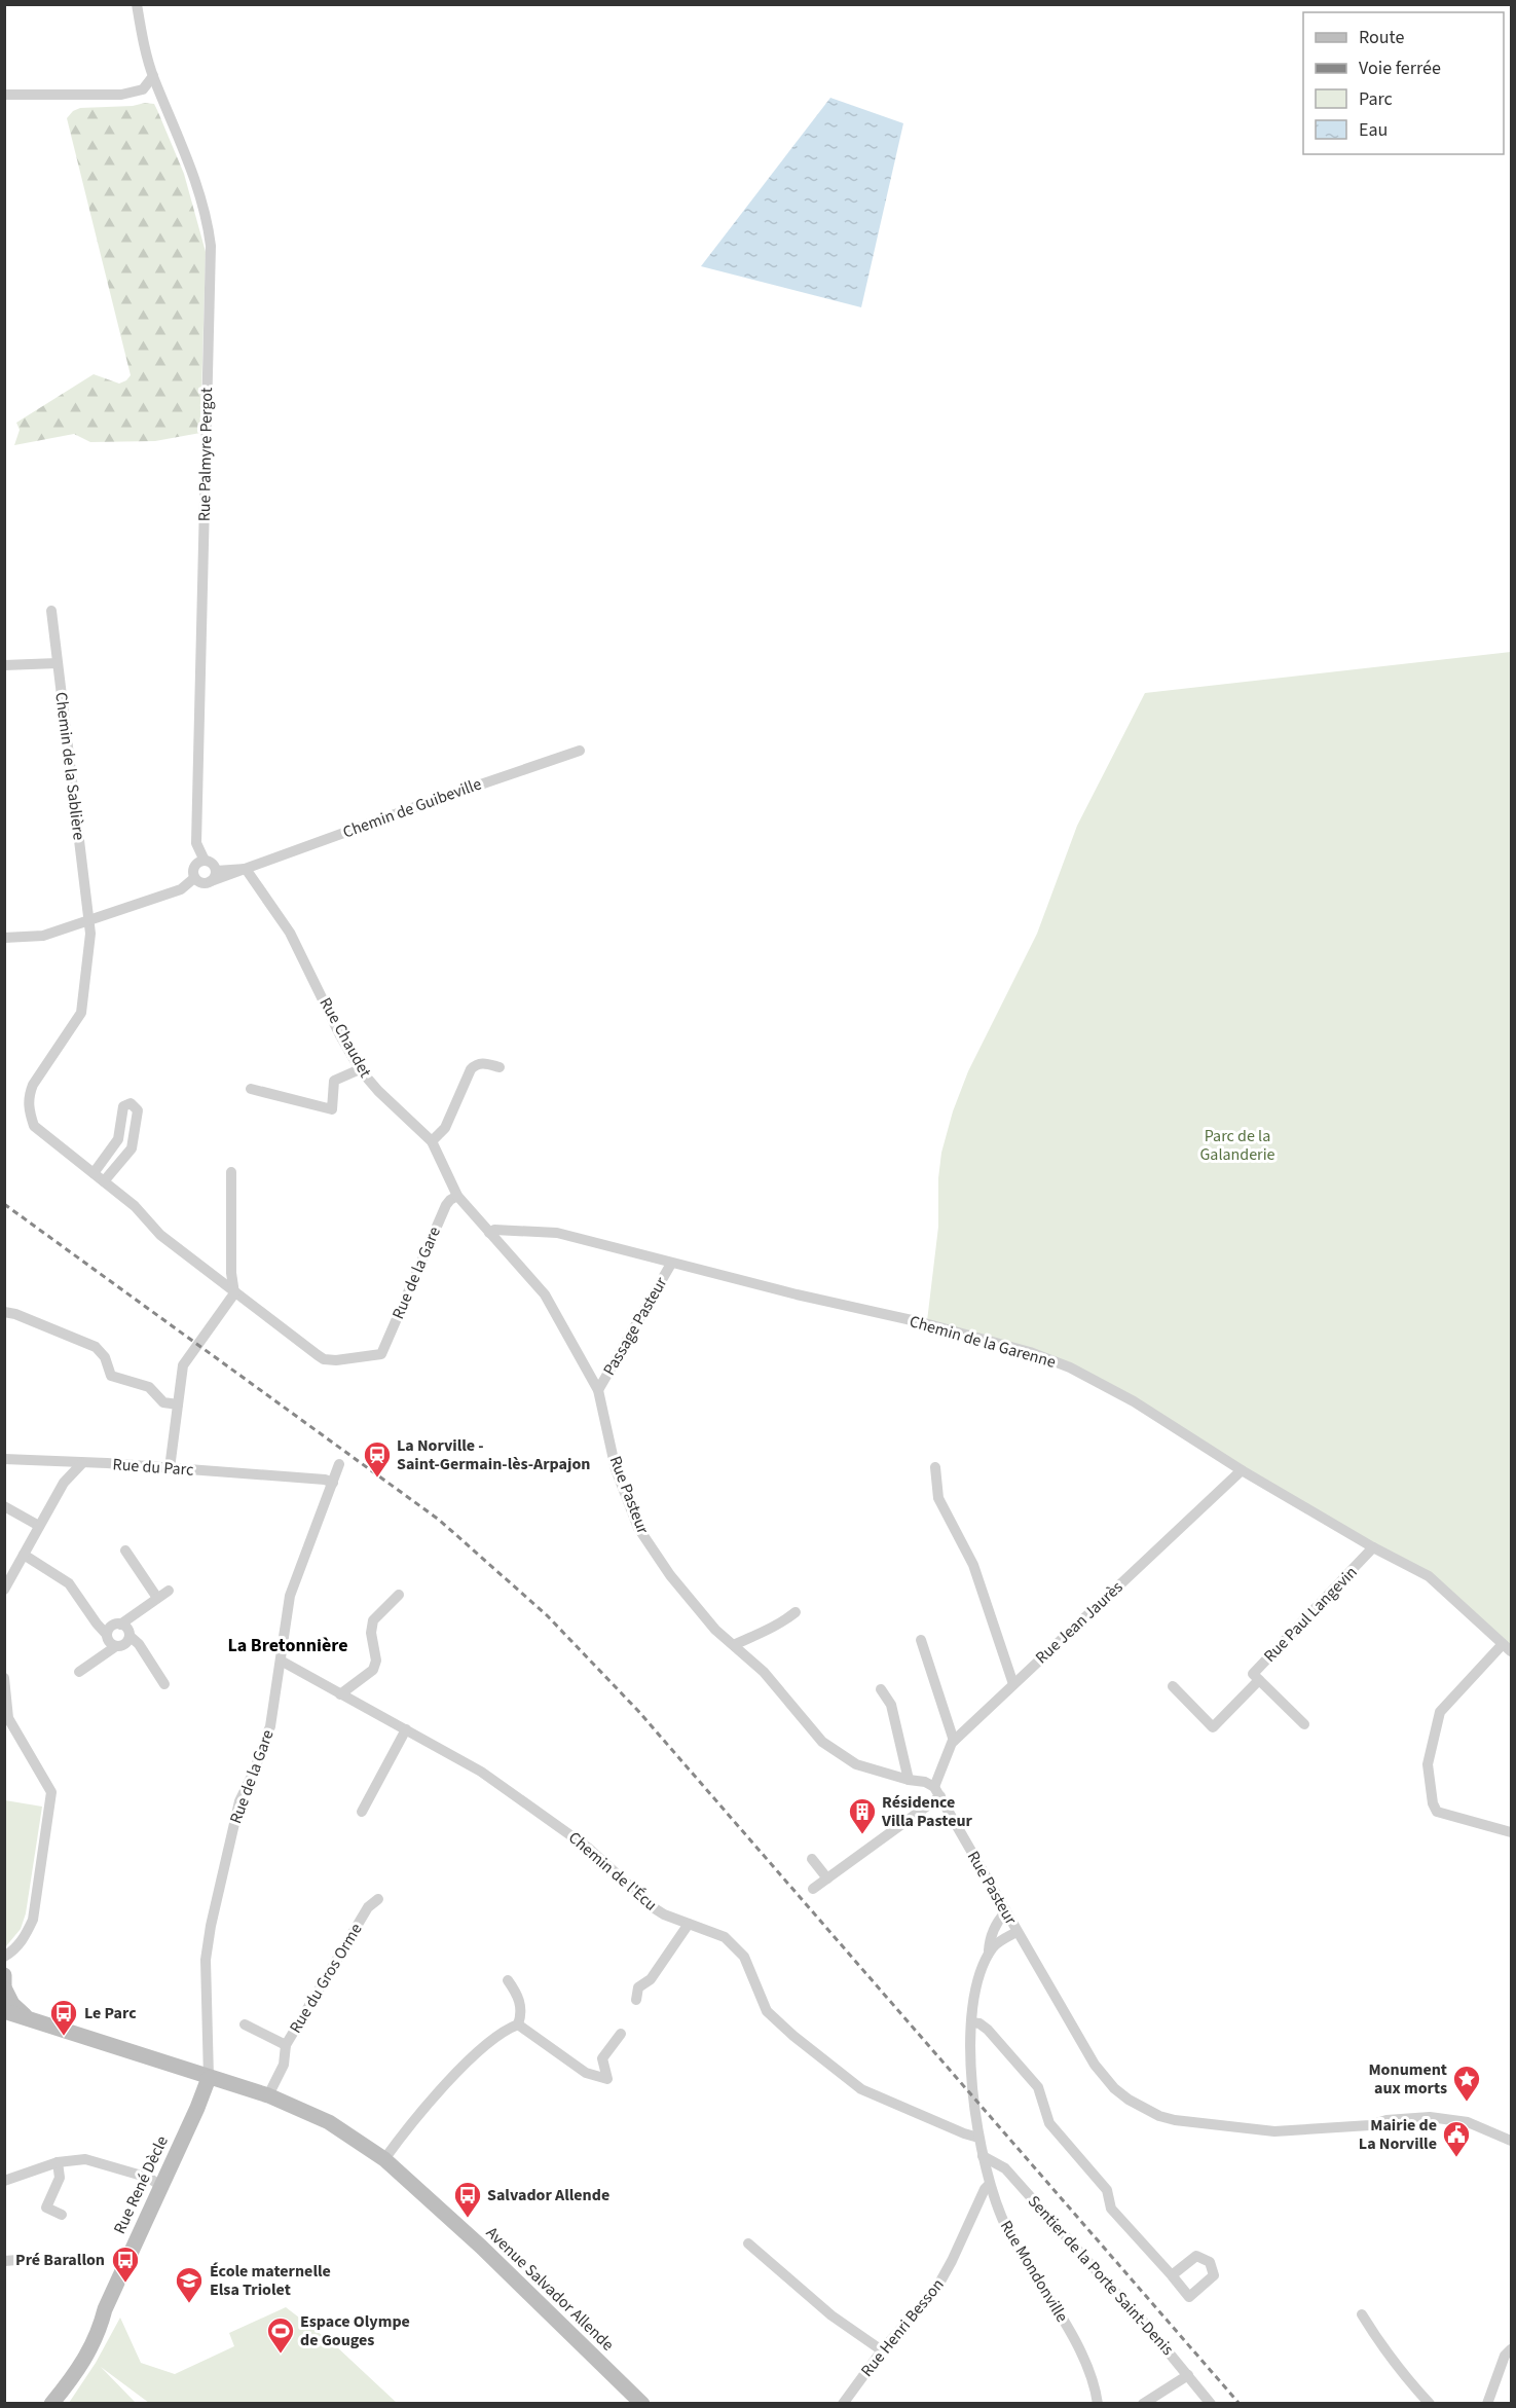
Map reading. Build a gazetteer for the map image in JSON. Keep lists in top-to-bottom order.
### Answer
{
  "streets": {
    "main road": ["Rue René Dècle", "Avenue Salvador Allende"],
    "street": [
      "Rue Palmyre Pergot",
      "Chemin de la Sablière",
      "Chemin de Guibeville",
      "Rue Chaudet",
      "Rue de la Gare",
      "Passage Pasteur",
      "Chemin de la Garenne",
      "Rue du Parc",
      "Rue Pasteur",
      "Rue Paul Langevin",
      "Rue Jean Jaurès",
      "Chemin de l'Écu",
      "Rue du Gros Orme",
      "Rue Mondonville",
      "Sentier de la Porte Saint-Denis",
      "Rue Henri Besson"
    ]
  },
  "crossings": [
    ["Chemin de la Sablière", "Rue de la Gare"],
    ["Chemin de Guibeville", "Rue Chaudet"],
    ["Rue Chaudet", "Rue de la Gare"],
    ["Rue Chaudet", "Rue Pasteur"],
    ["Rue de la Gare", "Rue du Parc"],
    ["Rue de la Gare", "Rue Pasteur"],
    ["Rue de la Gare", "Chemin de l'Écu"],
    ["Rue de la Gare", "Rue René Dècle"],
    ["Rue de la Gare", "Avenue Salvador Allende"],
    ["Passage Pasteur", "Chemin de la Garenne"],
    ["Passage Pasteur", "Rue Pasteur"],
    ["Chemin de la Garenne", "Rue Pasteur"],
    ["Chemin de la Garenne", "Rue Paul Langevin"],
    ["Chemin de la Garenne", "Rue Jean Jaurès"],
    ["Rue Pasteur", "Rue Jean Jaurès"],
    ["Rue Pasteur", "Rue Mondonville"],
    ["Chemin de l'Écu", "Rue Mondonville"],
    ["Rue du Gros Orme", "Avenue Salvador Allende"],
    ["Rue René Dècle", "Avenue Salvador Allende"],
    ["Rue Mondonville", "Sentier de la Porte Saint-Denis"],
    ["Rue Mondonville", "Rue Henri Besson"]
  ],
  "districts": ["La Bretonnière"],
  "parks": ["Parc de la Galanderie"],
  "places": {
    "station": ["La Norville - Saint-Germain-lès-Arpajon"],
    "building": ["Résidence Villa Pasteur"],
    "bus stop": ["Le Parc", "Salvador Allende", "Pré Barallon"],
    "place": ["Monument aux morts"],
    "public building": ["Mairie de La Norville"],
    "school or university": ["École maternelle Elsa Triolet"],
    "sports": ["Espace Olympe de Gouges"]
  },
  "legend": [
    "Route",
    "Voie ferrée",
    "Parc",
    "Eau"
  ]
}
